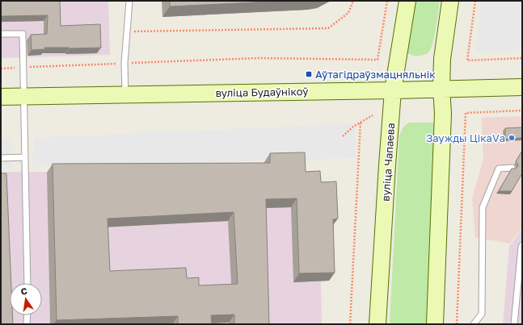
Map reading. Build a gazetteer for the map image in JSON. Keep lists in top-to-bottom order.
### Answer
{
  "streets": {
    "main road": ["вуліца Будаўнікоў", "вуліца Чапаева"]
  },
  "crossings": [
    ["вуліца Будаўнікоў", "вуліца Чапаева"]
  ],
  "places": {
    "transit": ["Аўтагідраўзмацняльнік"],
    "other": ["Заужды ЦікаVа"]
  },
  "north": "top"
}
